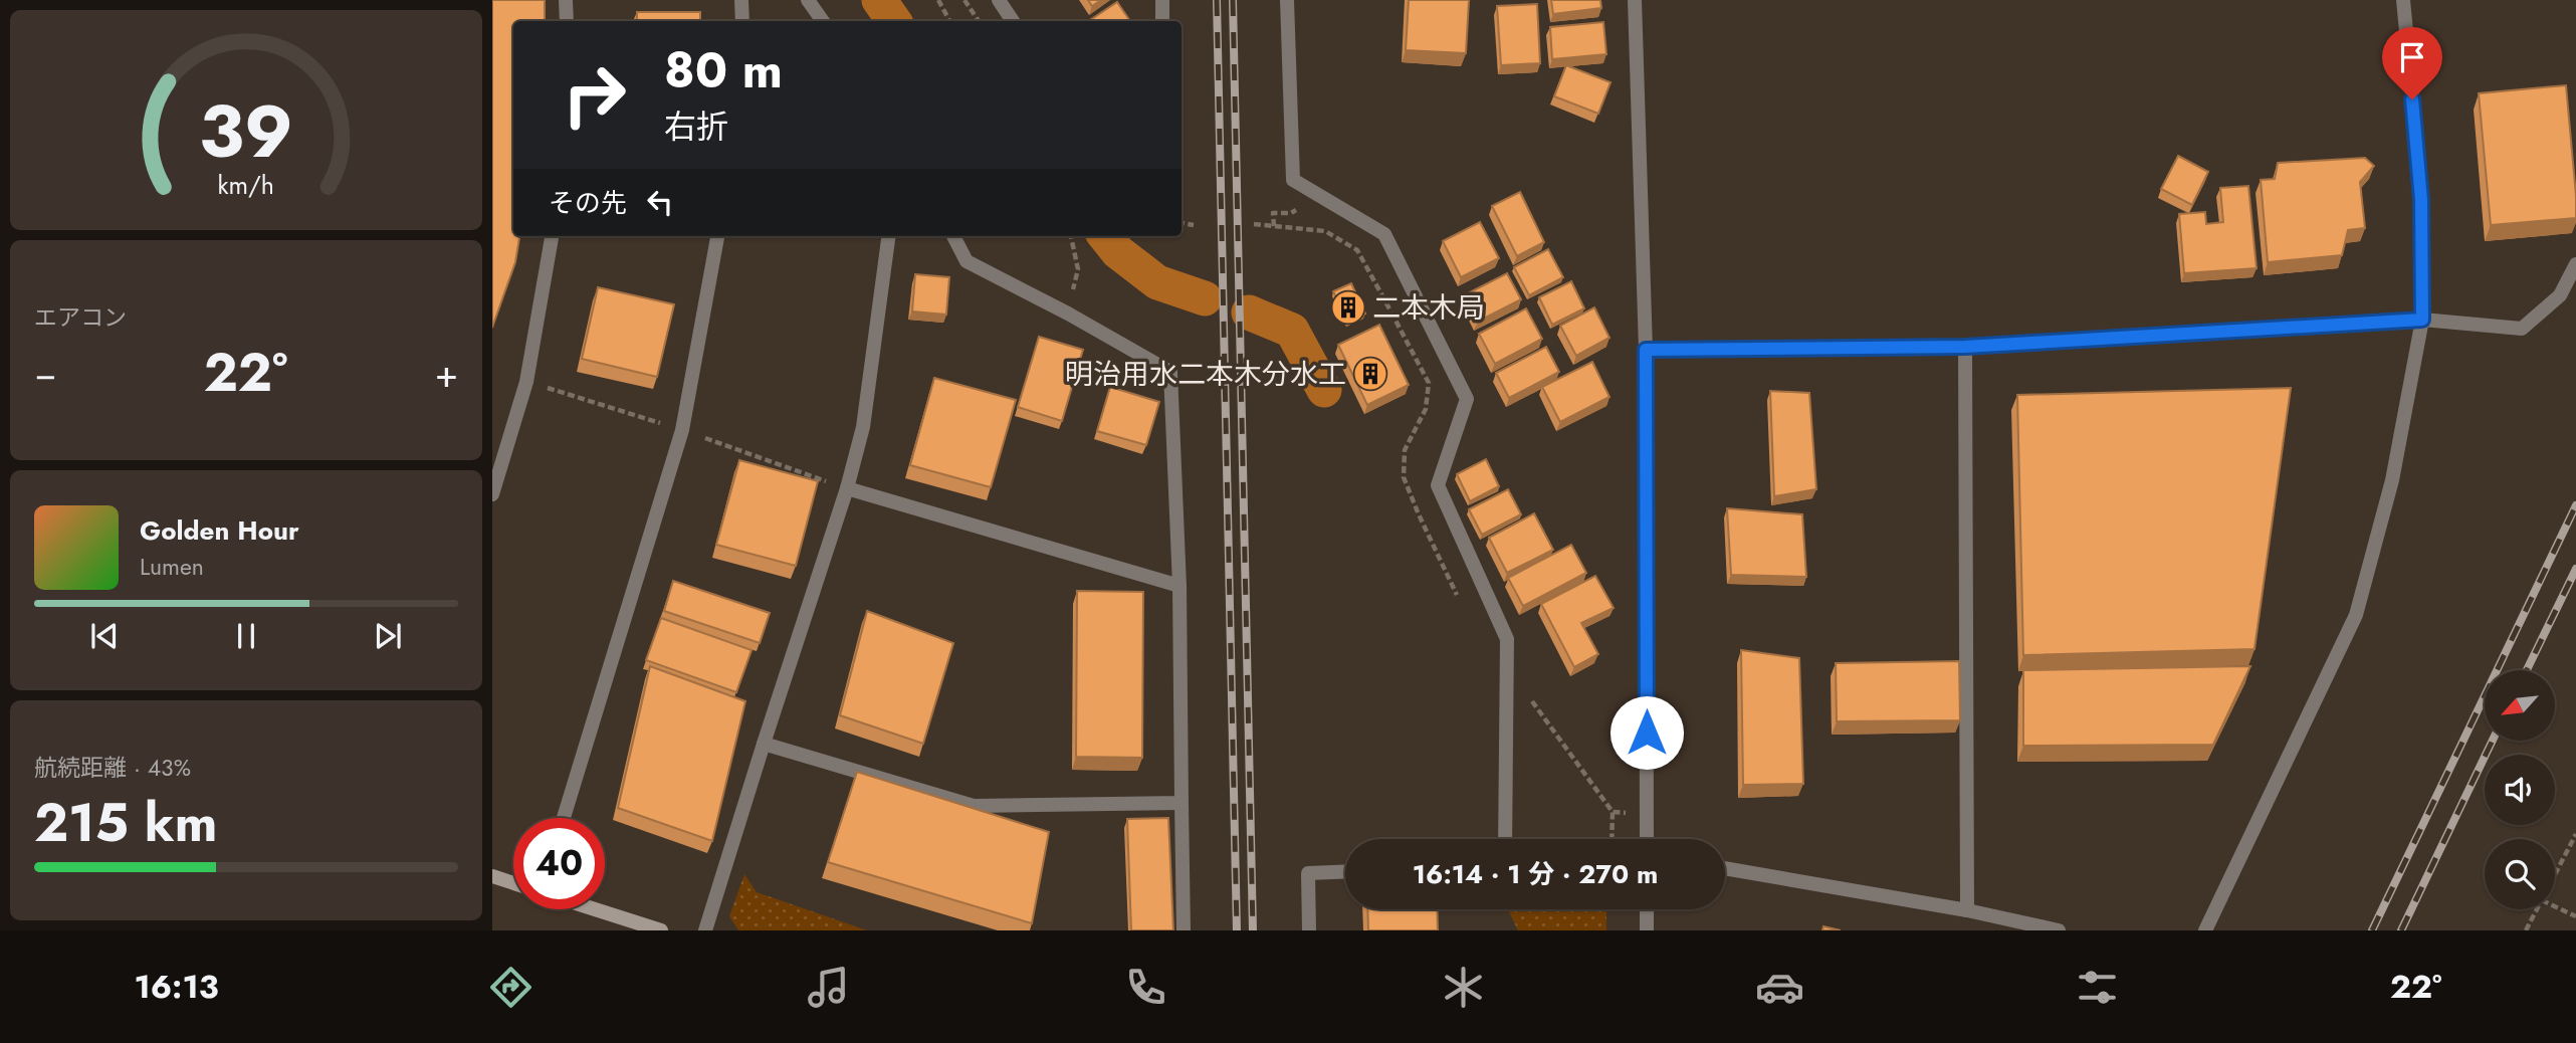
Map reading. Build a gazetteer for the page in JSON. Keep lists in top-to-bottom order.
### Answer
{
  "places": {
    "building": ["二本木局", "明治用水二本木分水工"]
  },
  "north": "bottom left",
  "page": {
    "turn": ["80 m", "右折"],
    "then": "その先",
    "tile": [
      "エアコン",
      ["航続距離 · 43%", "215 km"]
    ],
    "heat": ["−", "22°", "+"],
    "song": ["Golden Hour", "Lumen"],
    "limit": "40",
    "trip": "16:14 · 1 分 · 270 m",
    "tabs": ["16:13", "22°"],
    "gauge": ["39", "km/h"]
  }
}
